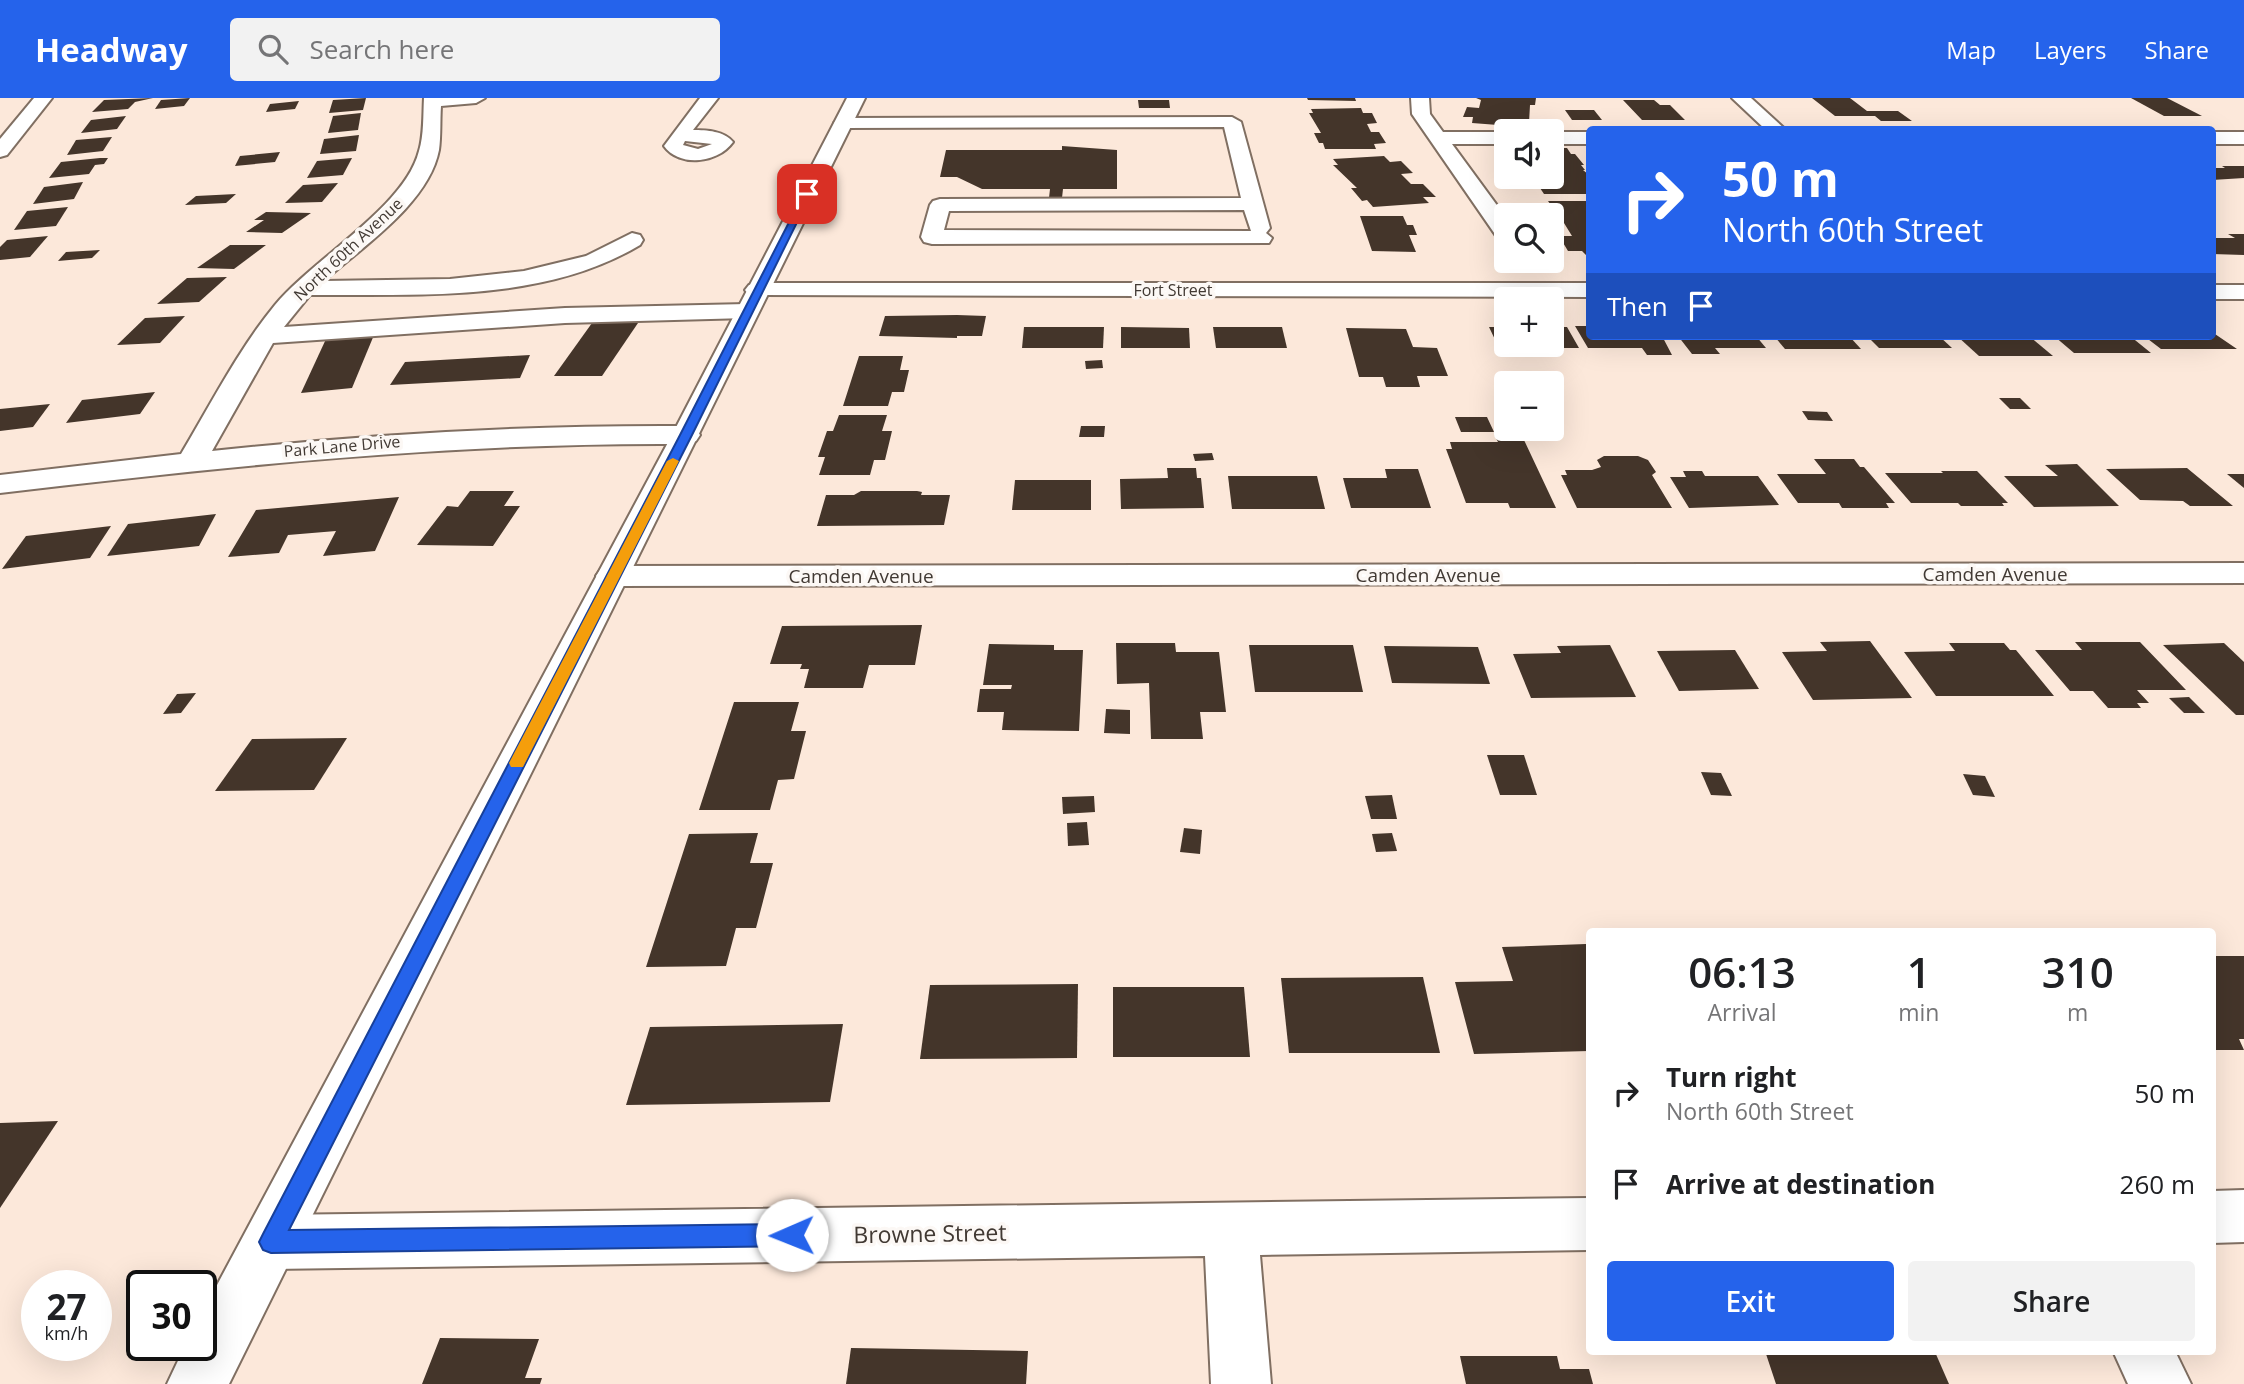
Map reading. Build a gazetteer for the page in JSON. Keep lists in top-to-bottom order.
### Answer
{
  "streets": {
    "street": [
      "North 60th Avenue",
      "Fort Street",
      "Park Lane Drive",
      "Camden Avenue",
      "Browne Street"
    ]
  },
  "crossings": [
    ["North 60th Avenue", "Fort Street"],
    ["North 60th Avenue", "Park Lane Drive"]
  ],
  "page": {
    "header": "Headway",
    "search": "Search here",
    "nav": ["Map", "Layers", "Share"],
    "map_buttons": ["+", "−"],
    "turn": ["50 m", "North 60th Street"],
    "then": "Then",
    "eta": [
      "06:13",
      "Arrival",
      "1",
      "min",
      "310",
      "m"
    ],
    "list": [
      {
        "name": "Turn right",
        "note": "North 60th Street",
        "value": "50 m"
      },
      {
        "name": "Arrive at destination",
        "value": "260 m"
      }
    ],
    "buttons": ["Exit", "Share"],
    "speed": "27 km/h",
    "limit": "30"
  }
}
